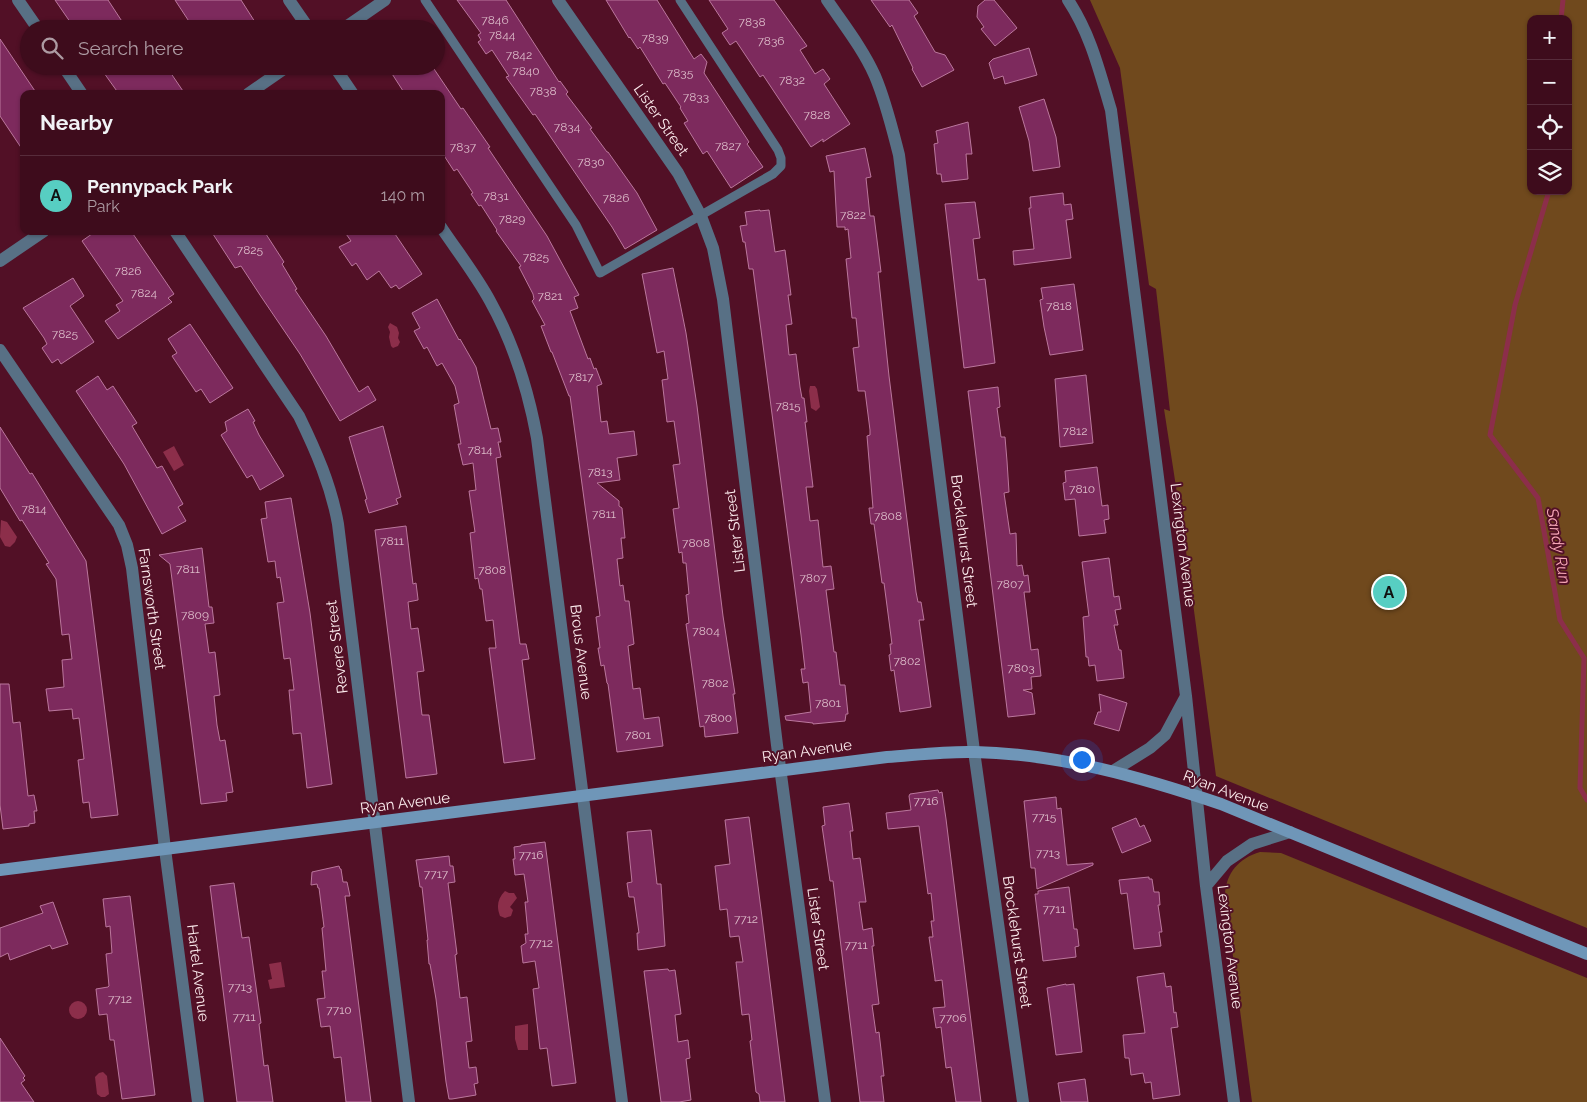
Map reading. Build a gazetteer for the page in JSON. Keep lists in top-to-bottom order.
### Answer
{
  "streets": {
    "street": [
      "Lister Street",
      "Brocklehurst Street",
      "Lexington Avenue",
      "Farnsworth Street",
      "Revere Street",
      "Brous Avenue",
      "Ryan Avenue",
      "Hartel Avenue"
    ]
  },
  "crossings": [
    ["Lister Street", "Ryan Avenue"],
    ["Brocklehurst Street", "Ryan Avenue"],
    ["Lexington Avenue", "Ryan Avenue"],
    ["Farnsworth Street", "Ryan Avenue"],
    ["Farnsworth Street", "Hartel Avenue"],
    ["Revere Street", "Ryan Avenue"],
    ["Brous Avenue", "Ryan Avenue"],
    ["Ryan Avenue", "Hartel Avenue"]
  ],
  "water": ["Sandy Run"],
  "house_numbers": [
    "7846",
    "7838",
    "7844",
    "7839",
    "7836",
    "7842",
    "7840",
    "7835",
    "7832",
    "7838",
    "7833",
    "7828",
    "7834",
    "7827",
    "7837",
    "7830",
    "7831",
    "7826",
    "7822",
    "7829",
    "7825",
    "7825",
    "7826",
    "7824",
    "7821",
    "7818",
    "7825",
    "7817",
    "7815",
    "7812",
    "7814",
    "7813",
    "7810",
    "7814",
    "7811",
    "7808",
    "7811",
    "7808",
    "7811",
    "7808",
    "7807",
    "7807",
    "7809",
    "7804",
    "7802",
    "7803",
    "7802",
    "7801",
    "7800",
    "7801",
    "7716",
    "7715",
    "7713",
    "7716",
    "7717",
    "7711",
    "7712",
    "7712",
    "7711",
    "7713",
    "7712",
    "7710",
    "7711",
    "7706"
  ],
  "page": {
    "map_buttons": ["+", "−"],
    "search": "Search here",
    "heading": "Nearby",
    "list": [
      {
        "mark": "A",
        "name": "Pennypack Park",
        "note": "Park",
        "value": "140 m"
      }
    ],
    "pins": "A"
  }
}
